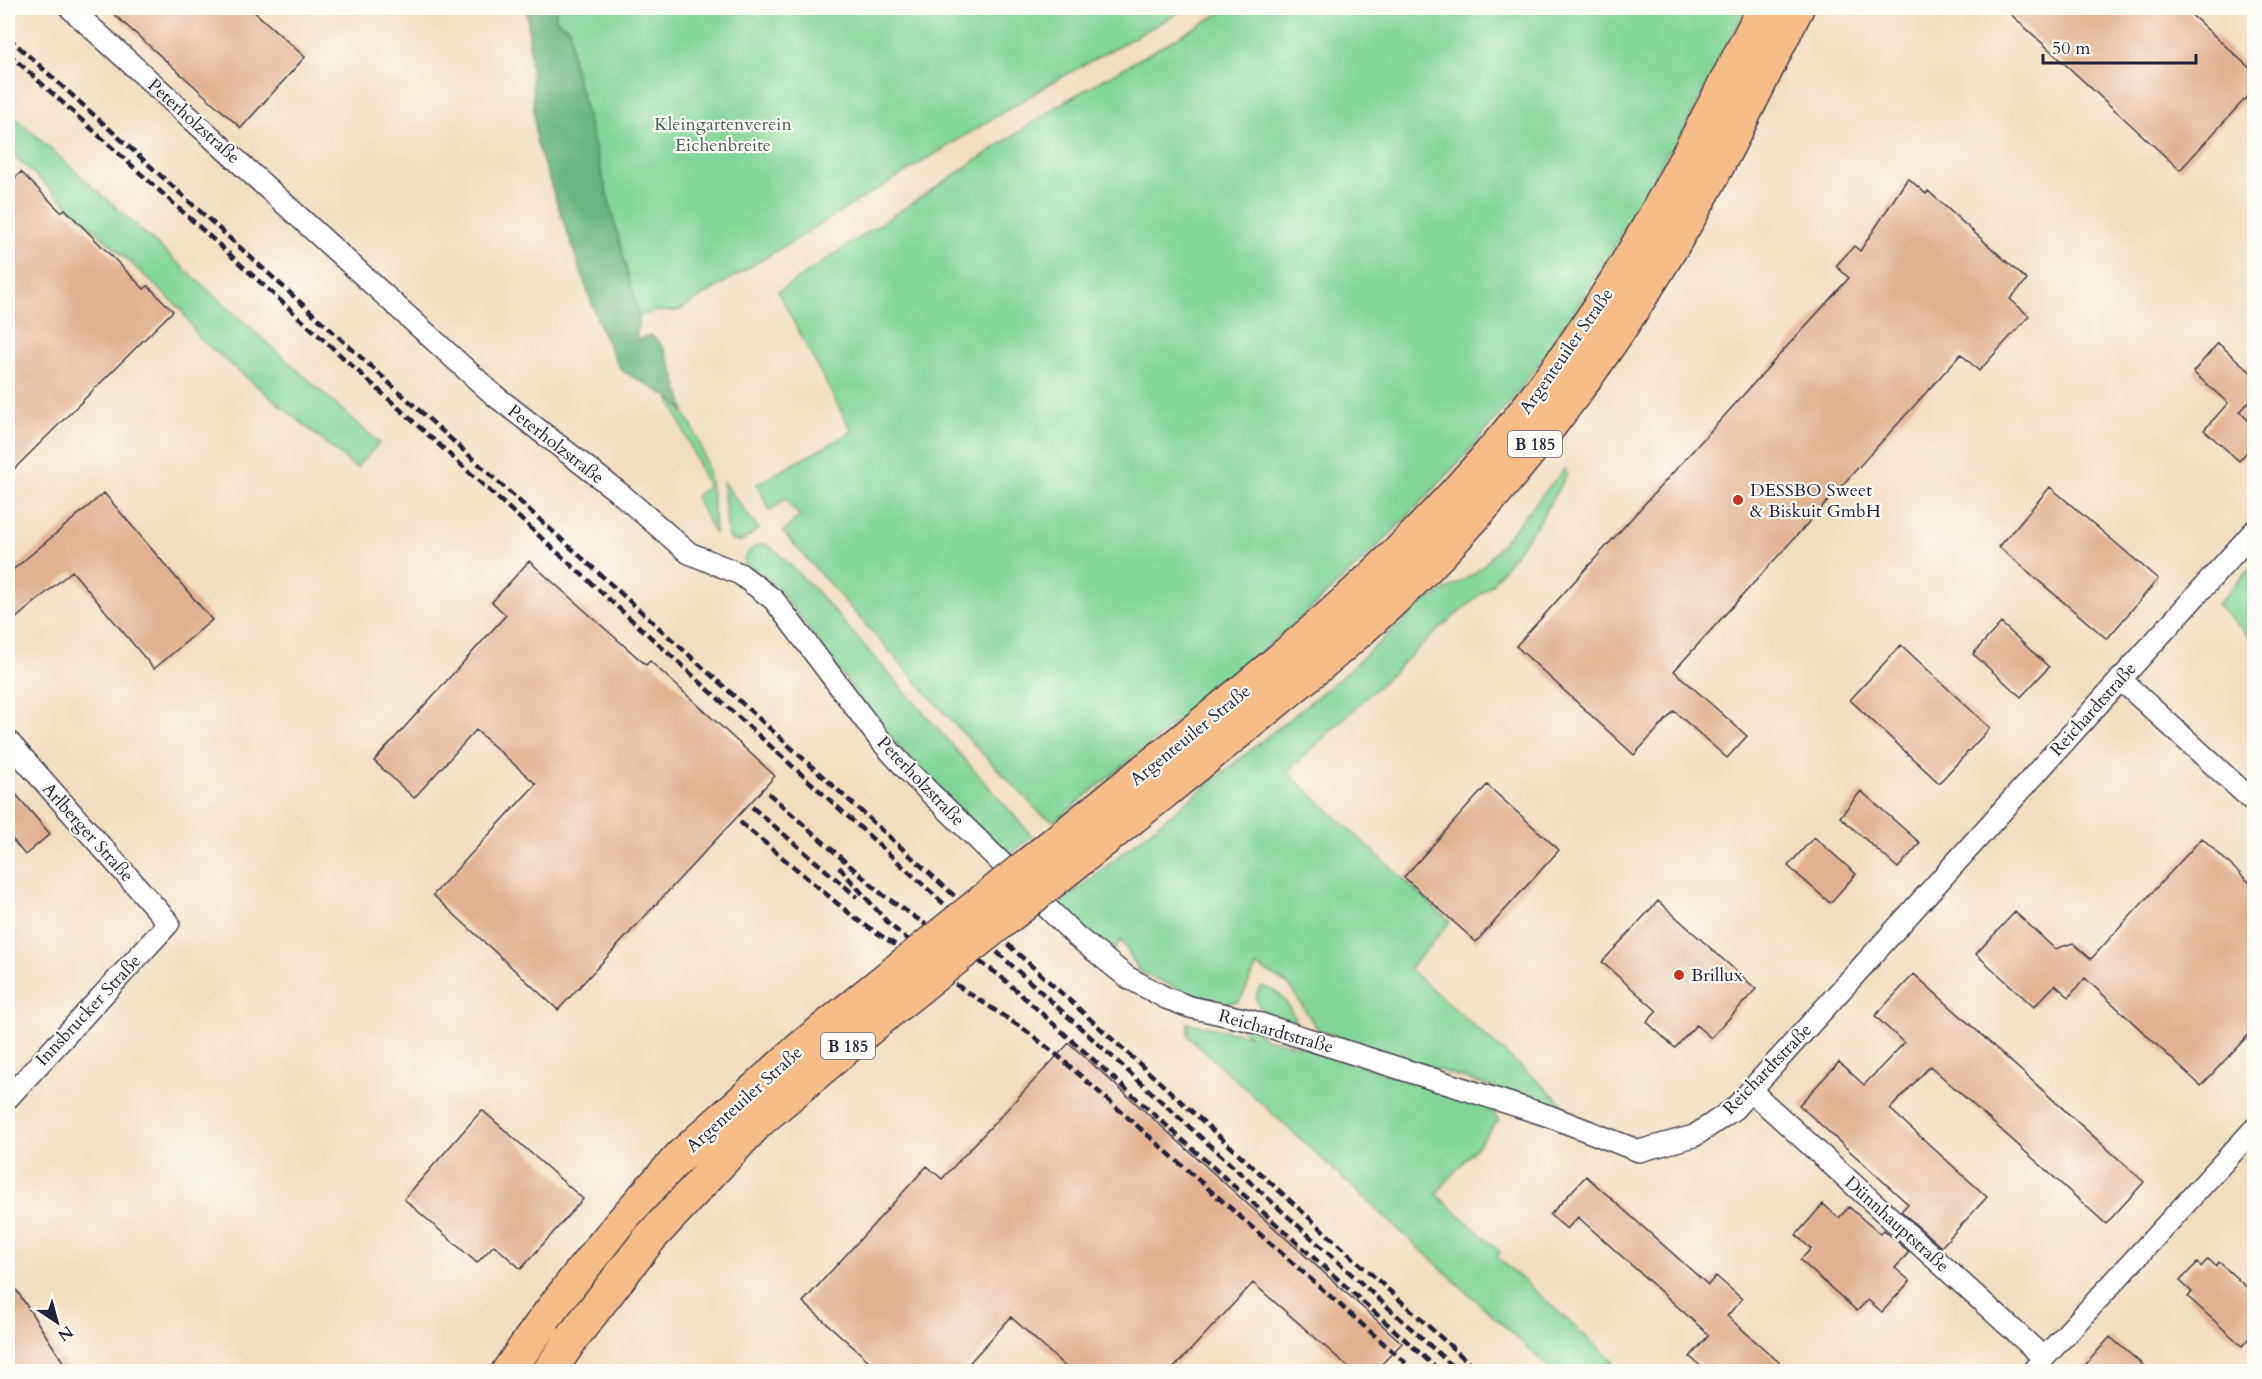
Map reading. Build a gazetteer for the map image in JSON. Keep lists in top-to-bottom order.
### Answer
{
  "streets": {
    "main road": ["Argenteuiler Straße", "B 185"],
    "street": [
      "Peterholzstraße",
      "Reichardtstraße",
      "Arlberger Straße",
      "Innsbrucker Straße",
      "Dünnhauptstraße"
    ]
  },
  "crossings": [
    ["Peterholzstraße", "Reichardtstraße"],
    ["Reichardtstraße", "Dünnhauptstraße"],
    ["Arlberger Straße", "Innsbrucker Straße"]
  ],
  "parks": ["Kleingartenverein Eichenbreite"],
  "places": ["DESSBO Sweet & Biskuit GmbH", "Brillux"],
  "scale_bar": "50 m",
  "north": "bottom right"
}
